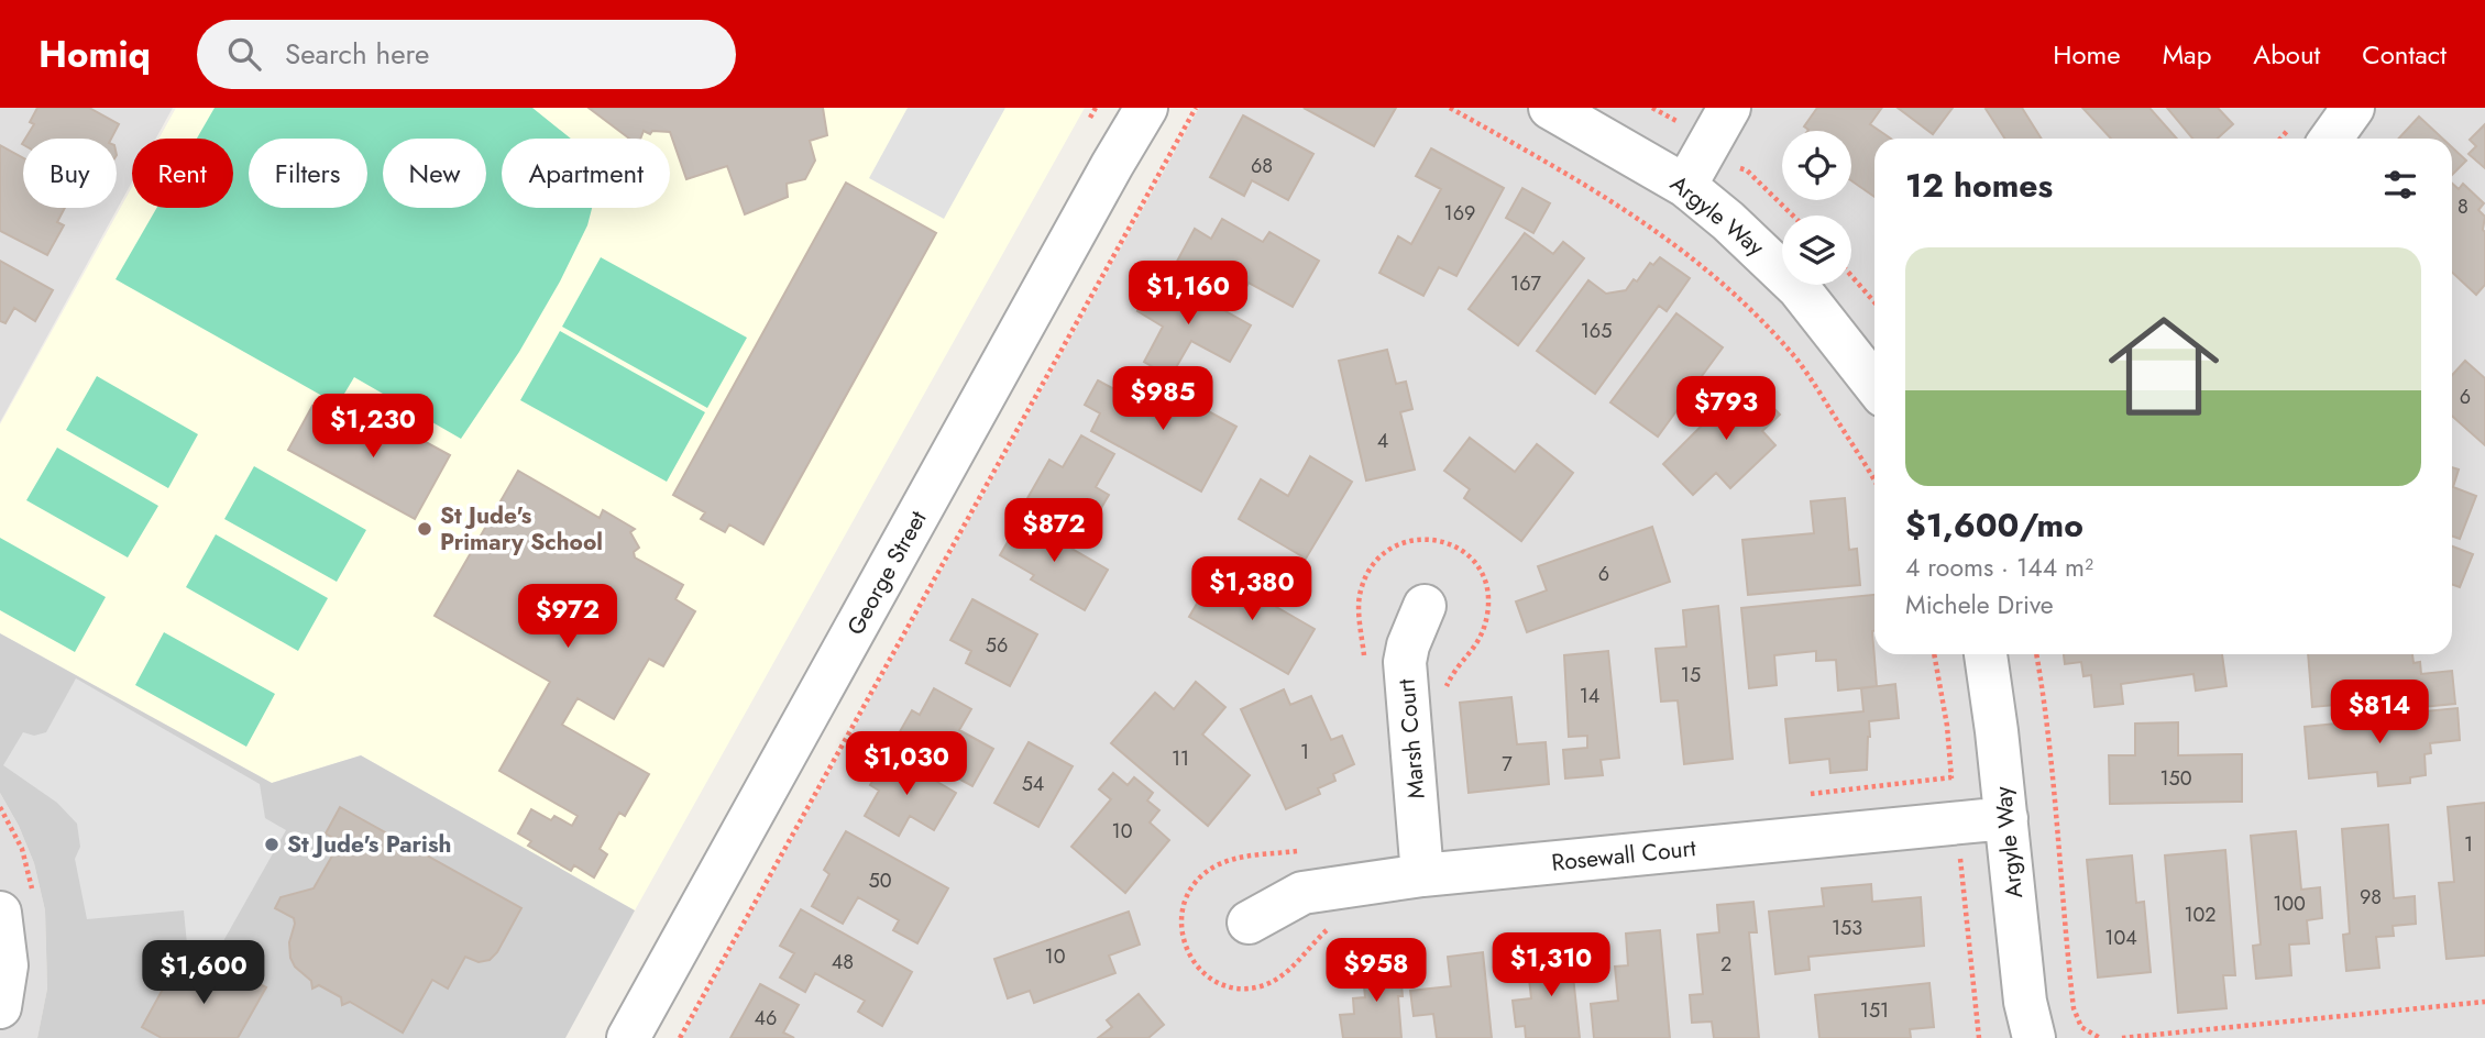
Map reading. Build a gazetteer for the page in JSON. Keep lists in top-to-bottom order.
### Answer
{
  "streets": {
    "street": [
      "Argyle Way",
      "George Street",
      "Marsh Court",
      "Rosewall Court"
    ]
  },
  "crossings": [
    ["Argyle Way", "Rosewall Court"],
    ["Marsh Court", "Rosewall Court"]
  ],
  "places": ["St Jude's Primary School", "St Jude's Parish"],
  "house_numbers": [
    "68",
    "8",
    "169",
    "167",
    "165",
    "6",
    "4",
    "6",
    "56",
    "15",
    "14",
    "1",
    "11",
    "7",
    "150",
    "54",
    "10",
    "1",
    "50",
    "98",
    "100",
    "102",
    "153",
    "104",
    "10",
    "48",
    "2",
    "151",
    "46"
  ],
  "page": {
    "header": "Homiq",
    "search": "Search here",
    "nav": [
      "Home",
      "Map",
      "About",
      "Contact"
    ],
    "chip": [
      "Buy",
      "Rent",
      "Filters",
      "New",
      "Apartment"
    ],
    "heading": "12 homes",
    "list": [
      {
        "name": "$1,600/mo",
        "note": "4 rooms · 144 m² · Michele Drive"
      }
    ],
    "price": [
      "$1,160",
      "$985",
      "$793",
      "$1,230",
      "$872",
      "$1,380",
      "$972",
      "$814",
      "$1,030",
      "$1,310",
      "$958",
      "$1,600"
    ]
  }
}
